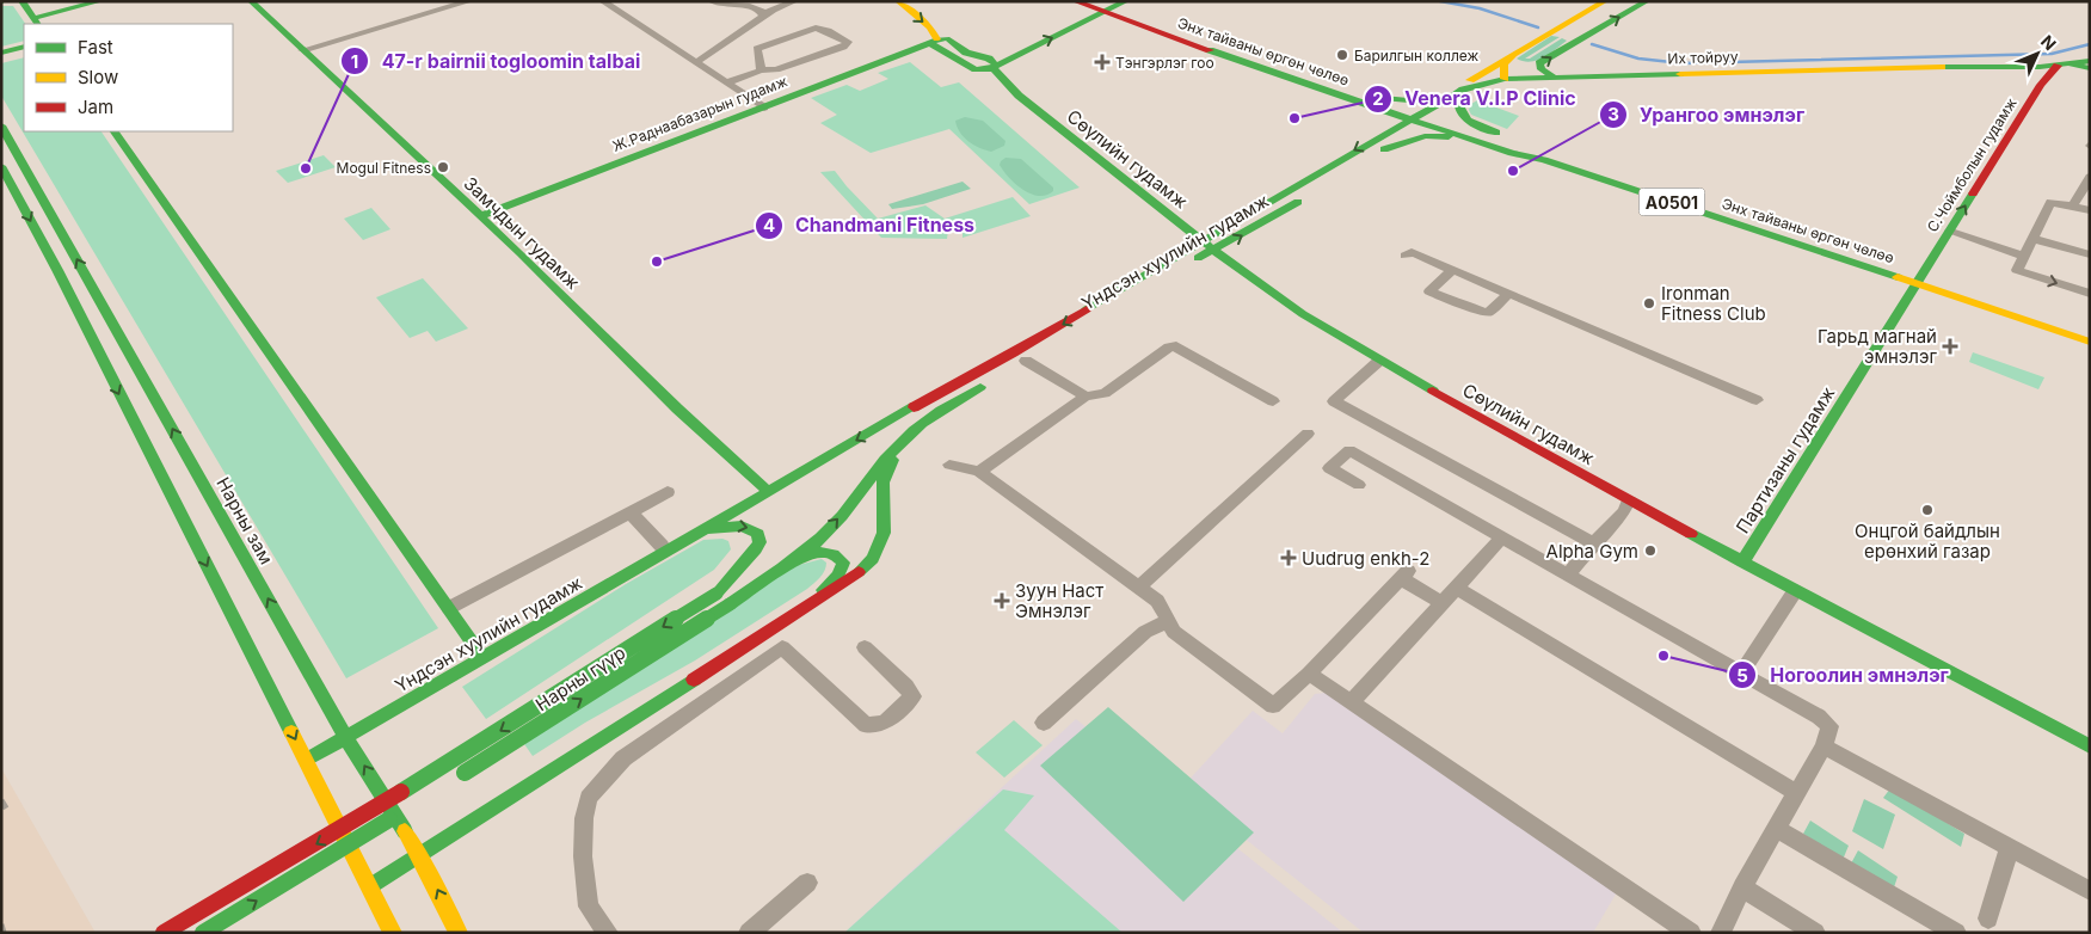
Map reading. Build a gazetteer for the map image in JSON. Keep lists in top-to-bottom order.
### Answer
{
  "streets": {
    "main road": [
      "Энх тайваны өргөн чөлөө",
      "Их тойруу",
      "Ж.Раднаабазарын гудамж",
      "Сөүлийн гудамж",
      "С.Чоймболын гудамж",
      "A0501",
      "Замчдын гудамж",
      "Үндсэн хуулийн гудамж",
      "Партизаны гудамж",
      "Нарны зам",
      "Нарны гүүр"
    ]
  },
  "crossings": [
    ["Энх тайваны өргөн чөлөө", "Их тойруу"],
    ["Энх тайваны өргөн чөлөө", "С.Чоймболын гудамж"],
    ["Энх тайваны өргөн чөлөө", "Үндсэн хуулийн гудамж"],
    ["Энх тайваны өргөн чөлөө", "Партизаны гудамж"],
    ["Их тойруу", "С.Чоймболын гудамж"],
    ["Их тойруу", "Үндсэн хуулийн гудамж"],
    ["Ж.Раднаабазарын гудамж", "Сөүлийн гудамж"],
    ["Ж.Раднаабазарын гудамж", "Замчдын гудамж"],
    ["Сөүлийн гудамж", "Үндсэн хуулийн гудамж"],
    ["Сөүлийн гудамж", "Партизаны гудамж"],
    ["С.Чоймболын гудамж", "Партизаны гудамж"],
    ["Үндсэн хуулийн гудамж", "Нарны зам"],
    ["Үндсэн хуулийн гудамж", "Нарны гүүр"]
  ],
  "one_way": ["С.Чоймболын гудамж"],
  "places": {
    "other": [
      "Барилгын коллеж",
      "Venera V.I.P Clinic",
      "Mogul Fitness",
      "47-r bairnii togloomin talbai",
      "Урангоо эмнэлэг",
      "Chandmani Fitness",
      "Ironman Fitness Club",
      "Онцгой байдлын ерөнхий газар",
      "Alpha Gym",
      "Ногоолин эмнэлэг"
    ],
    "health": [
      "Тэнгэрлэг гоо",
      "Гарьд магнай эмнэлэг",
      "Uudrug enkh-2",
      "Зуун Наст Эмнэлэг"
    ]
  },
  "legend": ["Fast", "Slow", "Jam"],
  "north": "top right"
}
